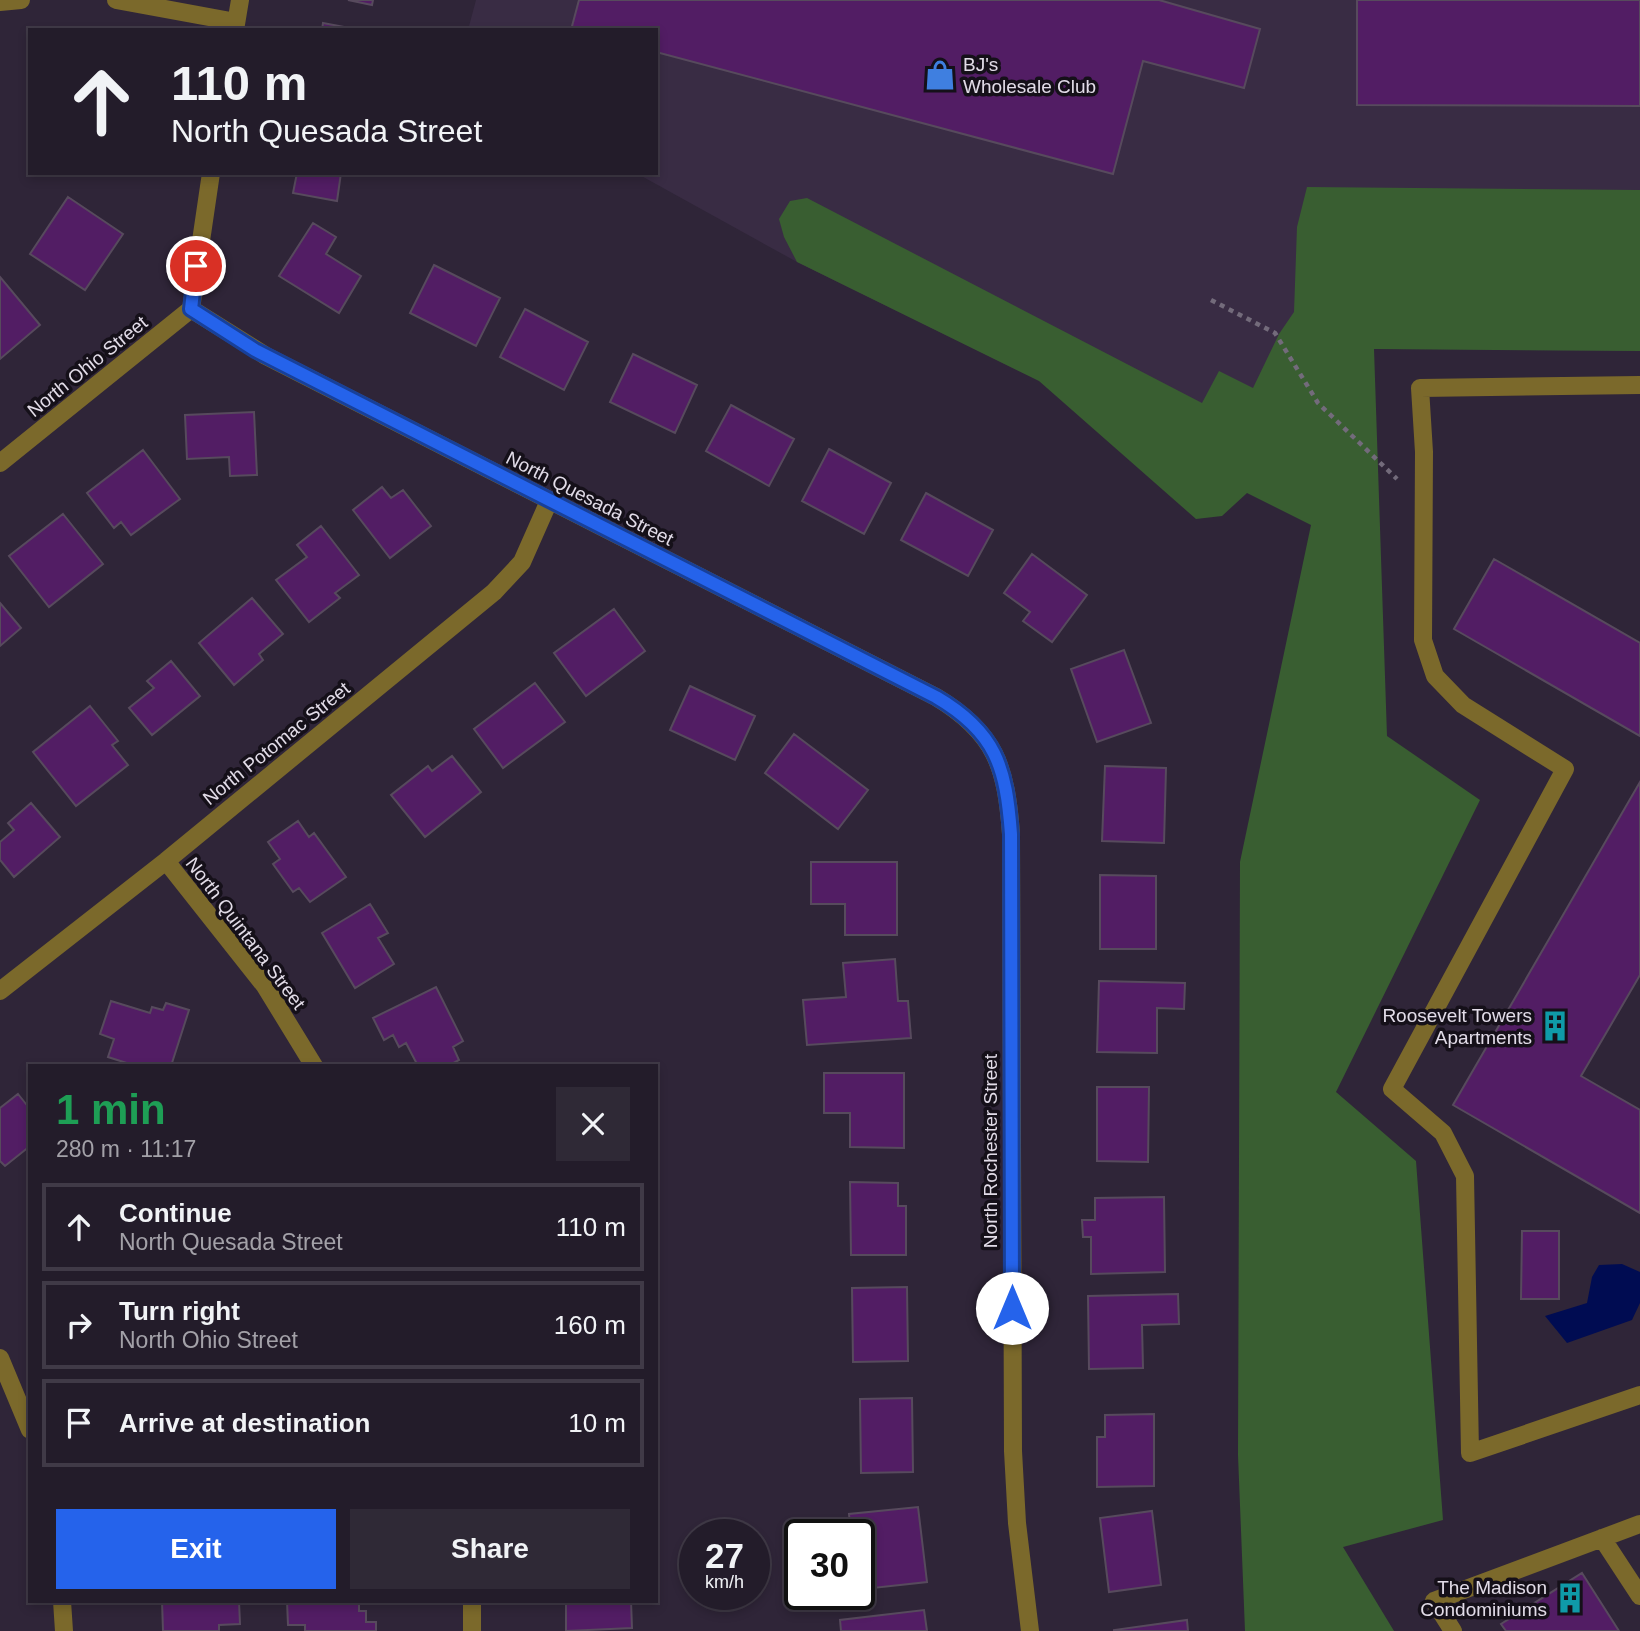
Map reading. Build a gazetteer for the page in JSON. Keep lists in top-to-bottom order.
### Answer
{
  "streets": {
    "street": [
      "North Ohio Street",
      "North Quesada Street",
      "North Potomac Street",
      "North Quintana Street",
      "North Rochester Street"
    ]
  },
  "crossings": [
    ["North Ohio Street", "North Quesada Street"],
    ["North Quesada Street", "North Potomac Street"],
    ["North Quesada Street", "North Rochester Street"],
    ["North Potomac Street", "North Quintana Street"]
  ],
  "places": {
    "shop": ["BJ's Wholesale Club"],
    "building": ["Roosevelt Towers Apartments", "The Madison Condominiums"]
  },
  "page": {
    "turn": ["110 m", "North Quesada Street"],
    "heading": ["1 min", "280 m · 11:17"],
    "list": [
      {
        "name": "Continue",
        "note": "North Quesada Street",
        "value": "110 m"
      },
      {
        "name": "Turn right",
        "note": "North Ohio Street",
        "value": "160 m"
      },
      {
        "name": "Arrive at destination",
        "value": "10 m"
      }
    ],
    "buttons": ["Exit", "Share"],
    "speed": "27 km/h",
    "limit": "30"
  }
}
